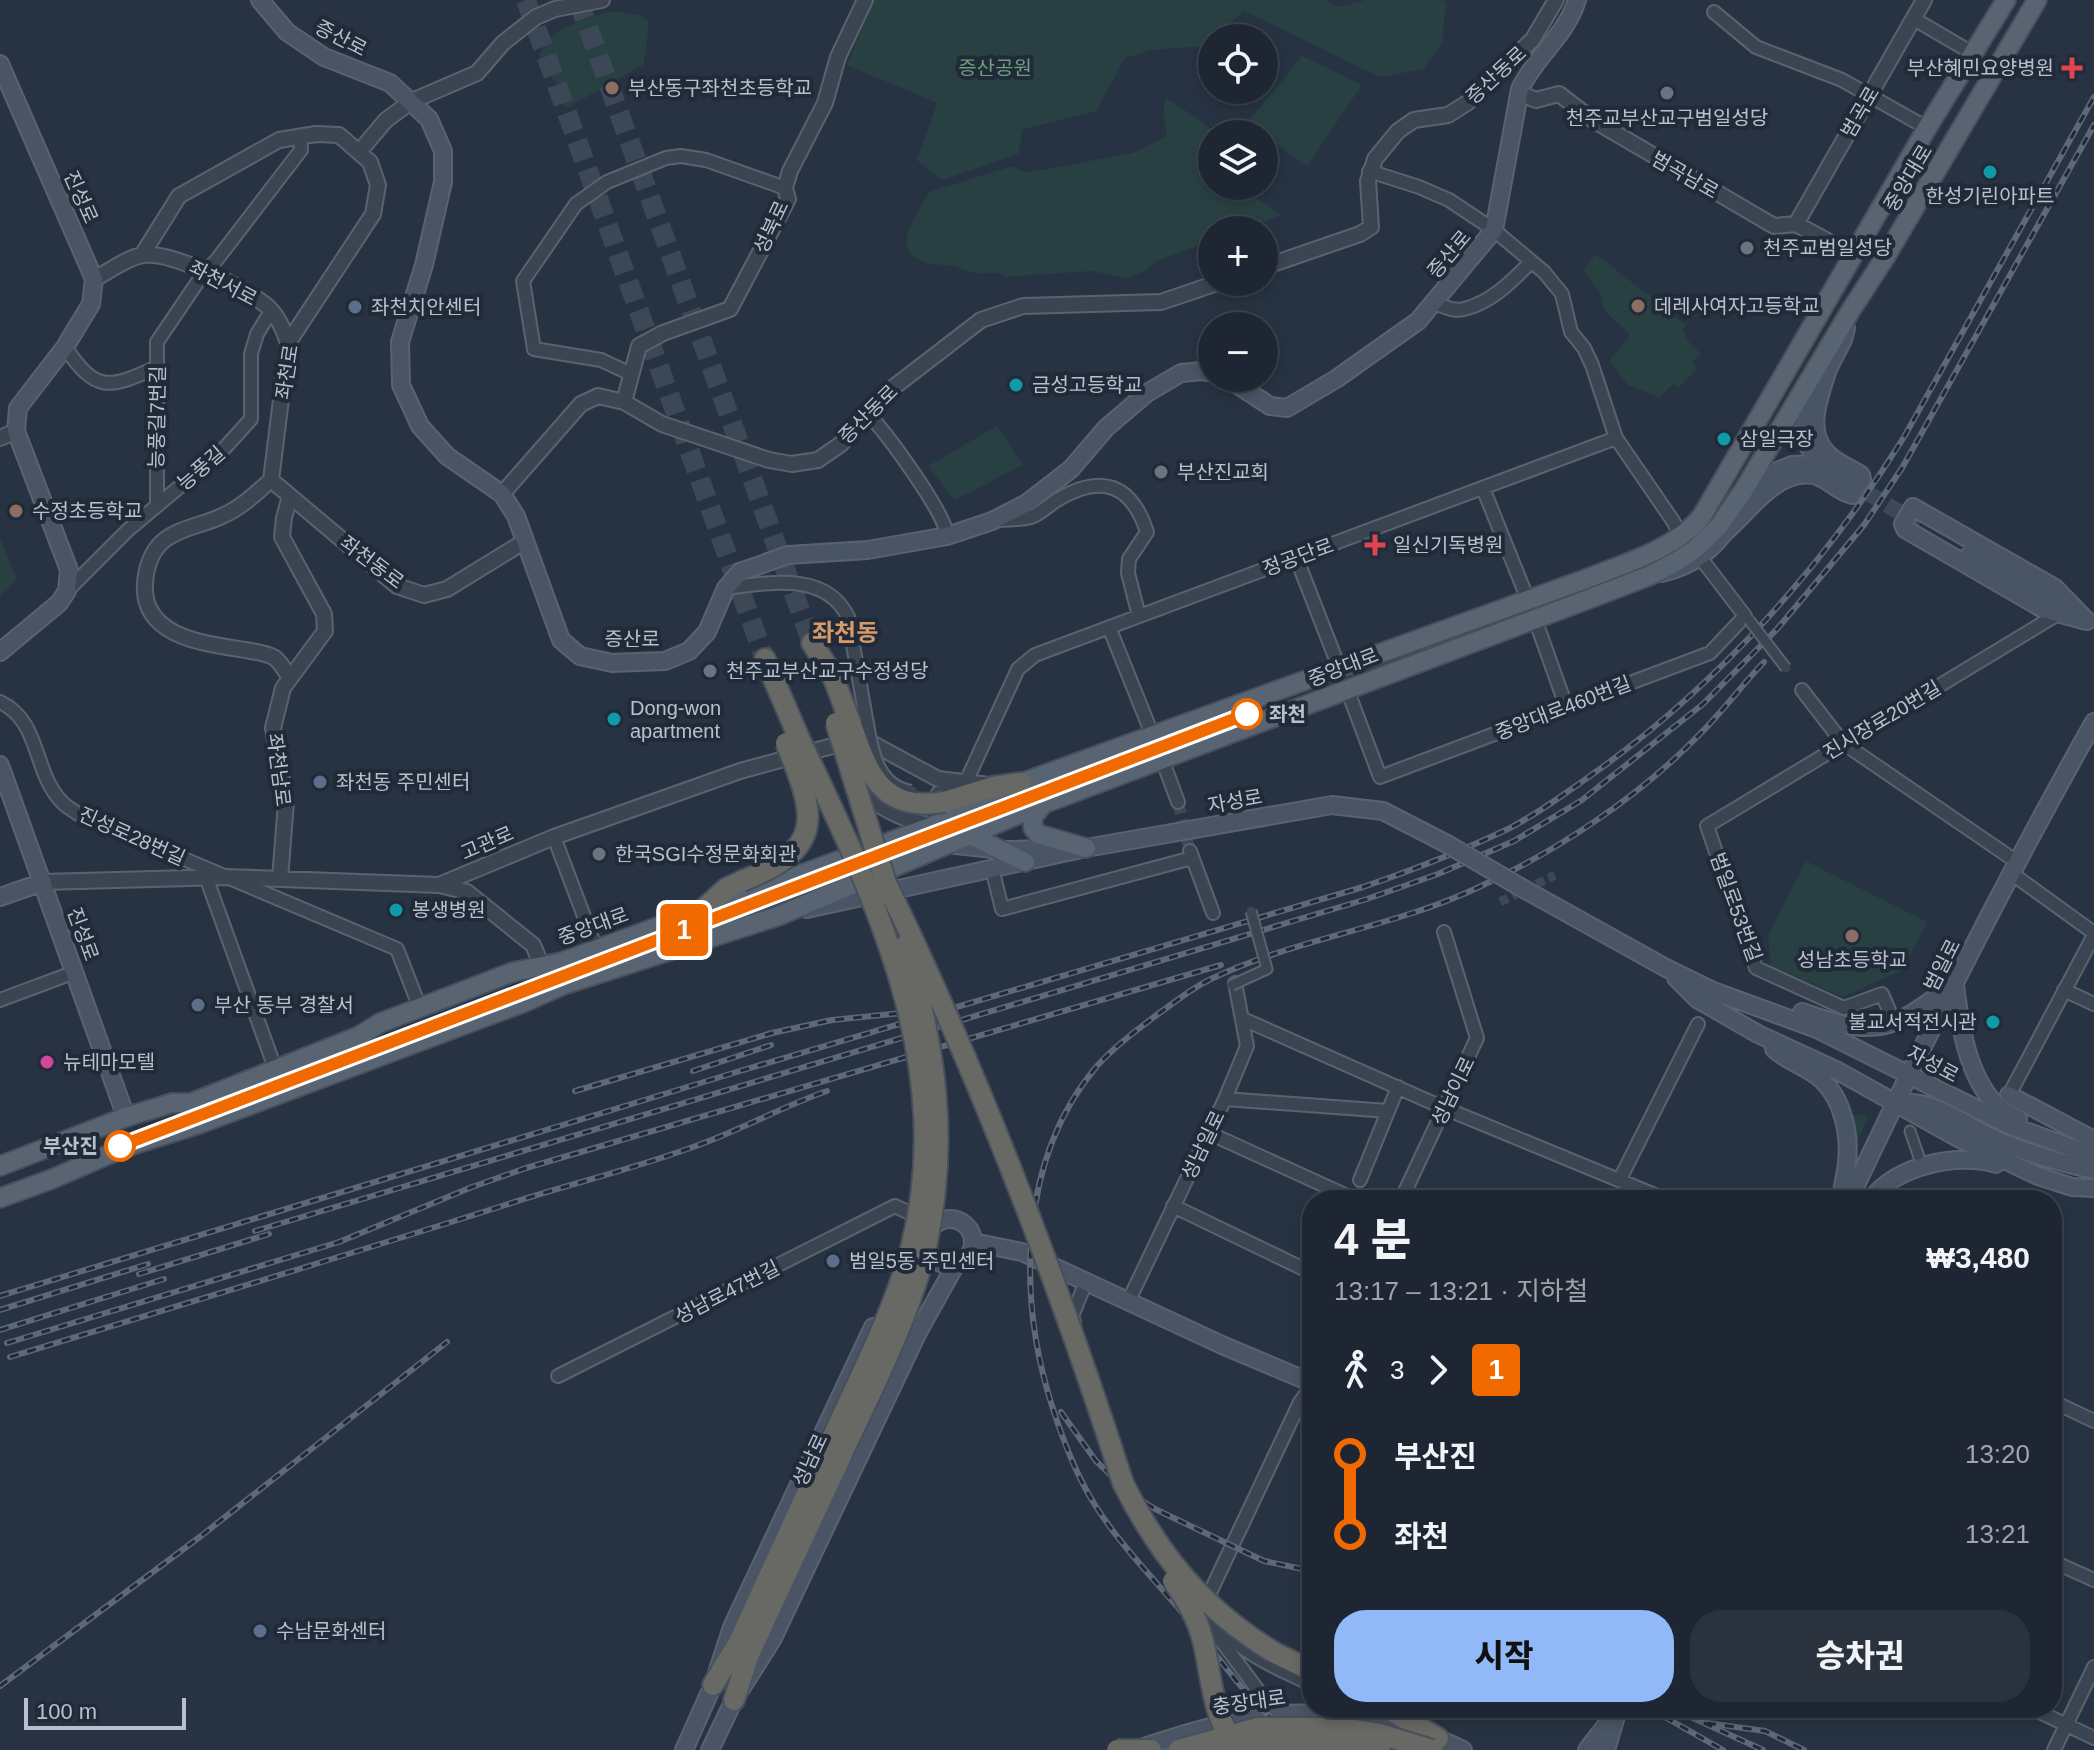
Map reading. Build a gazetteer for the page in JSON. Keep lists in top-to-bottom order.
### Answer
{
  "streets": {
    "highway": ["성남로"],
    "main road": [
      "증산로",
      "중앙대로",
      "진성로",
      "자성로",
      "고관로",
      "범일로",
      "충장대로"
    ],
    "street": [
      "증산동로",
      "범곡로",
      "범곡남로",
      "성북로",
      "좌천서로",
      "좌천로",
      "능풍길7번길",
      "능풍길",
      "정공단로",
      "좌천동로",
      "중앙대로460번길",
      "진시장로20번길",
      "좌천남로",
      "진성로28번길",
      "범일로53번길",
      "성남이로",
      "성남일로",
      "성남로47번길"
    ]
  },
  "crossings": [
    ["증산로", "증산동로"],
    ["증산로", "범곡남로"],
    ["증산로", "좌천동로"],
    ["증산동로", "성북로"],
    ["범곡로", "범곡남로"],
    ["범곡남로", "중앙대로"],
    ["중앙대로", "진성로"],
    ["중앙대로", "정공단로"],
    ["중앙대로", "중앙대로460번길"],
    ["중앙대로", "자성로"],
    ["중앙대로", "진성로28번길"],
    ["중앙대로", "고관로"],
    ["진성로", "고관로"],
    ["좌천서로", "좌천로"],
    ["좌천서로", "능풍길7번길"],
    ["좌천서로", "능풍길"],
    ["좌천로", "좌천동로"],
    ["능풍길7번길", "능풍길"],
    ["정공단로", "고관로"],
    ["좌천동로", "좌천남로"],
    ["진시장로20번길", "범일로53번길"],
    ["좌천남로", "고관로"],
    ["자성로", "범일로"],
    ["진성로28번길", "고관로"],
    ["성남로47번길", "성남로"]
  ],
  "districts": ["좌천동"],
  "parks": ["증산공원"],
  "places": {
    "health": ["부산혜민요양병원", "일신기독병원"],
    "other": [
      "부산동구좌천초등학교",
      "천주교부산교구범일성당",
      "한성기린아파트",
      "천주교범일성당",
      "데레사여자고등학교",
      "좌천치안센터",
      "금성고등학교",
      "삼일극장",
      "부산진교회",
      "수정초등학교",
      "천주교부산교구수정성당",
      "좌천",
      "Dong-won apartment",
      "좌천동 주민센터",
      "한국SGI수정문화회관",
      "봉생병원",
      "성남초등학교",
      "부산 동부 경찰서",
      "불교서적전시관",
      "뉴테마모텔",
      "부산진",
      "범일5동 주민센터",
      "수남문화센터"
    ]
  },
  "lines": ["metro line 1"],
  "scale_bar": "100 m",
  "page": {
    "on_map": "1",
    "map_buttons": ["+", "−"],
    "heading": ["4 분", "13:17 – 13:21 · 지하철", "₩3,480"],
    "legs": ["3", "1"],
    "list": [
      {
        "name": "부산진",
        "value": "13:20"
      },
      {
        "name": "좌천",
        "value": "13:21"
      }
    ],
    "buttons": ["시작", "승차권"],
    "scale": "100 m"
  }
}
